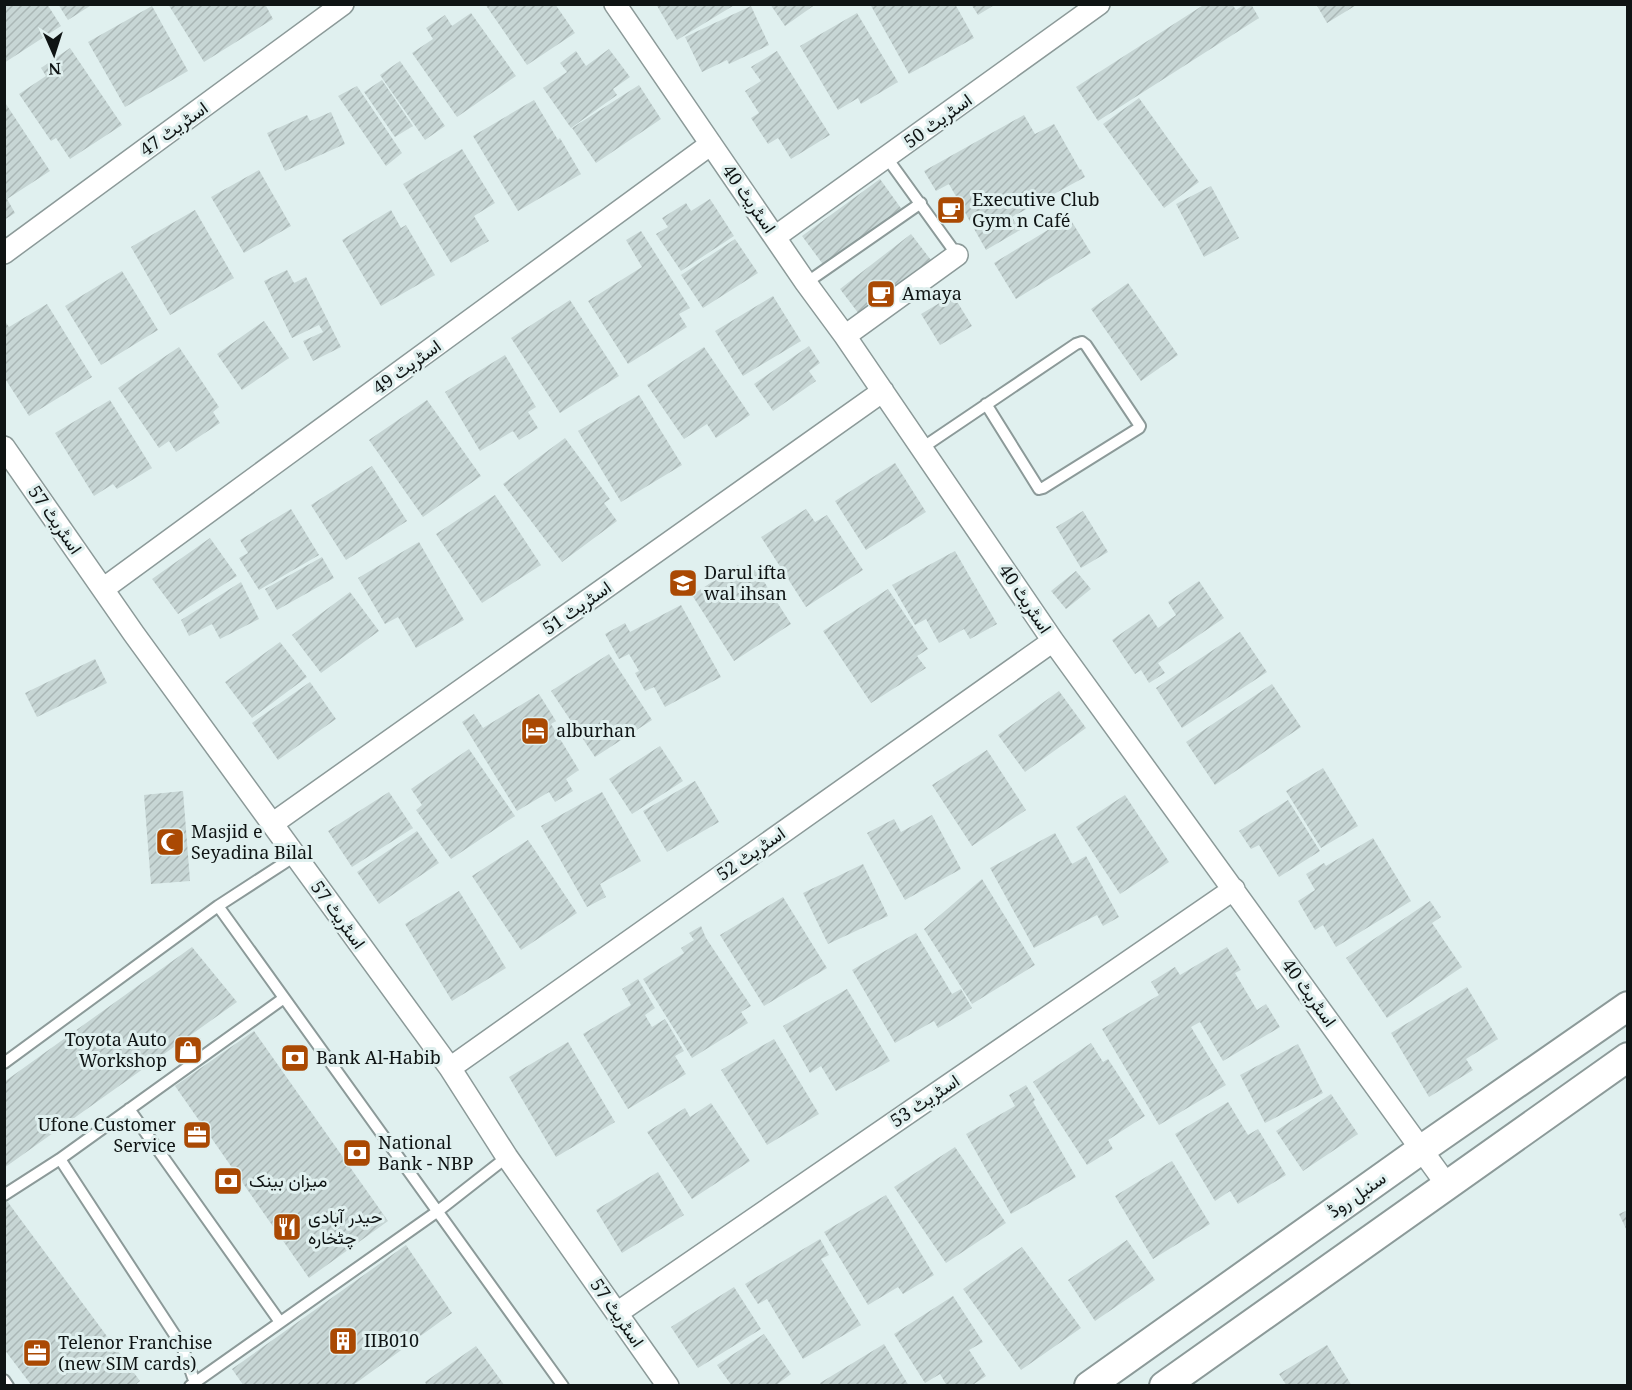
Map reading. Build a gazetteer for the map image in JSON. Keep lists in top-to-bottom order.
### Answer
{
  "streets": {
    "street": [
      "اسٹریٹ 50",
      "اسٹریٹ 47",
      "اسٹریٹ 40",
      "اسٹریٹ 49",
      "اسٹریٹ 57",
      "اسٹریٹ 51",
      "اسٹریٹ 52",
      "اسٹریٹ 53",
      "سنبل روڈ"
    ]
  },
  "crossings": [
    ["اسٹریٹ 50", "اسٹریٹ 40"],
    ["اسٹریٹ 40", "اسٹریٹ 49"],
    ["اسٹریٹ 40", "اسٹریٹ 51"],
    ["اسٹریٹ 40", "اسٹریٹ 52"],
    ["اسٹریٹ 40", "اسٹریٹ 53"],
    ["اسٹریٹ 40", "سنبل روڈ"],
    ["اسٹریٹ 49", "اسٹریٹ 57"],
    ["اسٹریٹ 57", "اسٹریٹ 51"],
    ["اسٹریٹ 57", "اسٹریٹ 52"],
    ["اسٹریٹ 57", "اسٹریٹ 53"]
  ],
  "places": {
    "cafe": ["Executive Club Gym n Café", "Amaya"],
    "school or university": ["Darul ifta wal ihsan"],
    "hotel": ["alburhan"],
    "mosque": ["Masjid e Seyadina Bilal"],
    "shop": ["Toyota Auto Workshop"],
    "bank": ["Bank Al-Habib", "National Bank - NBP", "میزان بینک"],
    "office": ["Ufone Customer Service", "Telenor Franchise (new SIM cards)"],
    "restaurant": ["حیدر آبادی چٹخارہ"],
    "building": ["IIB010"]
  },
  "north": "bottom"
}
